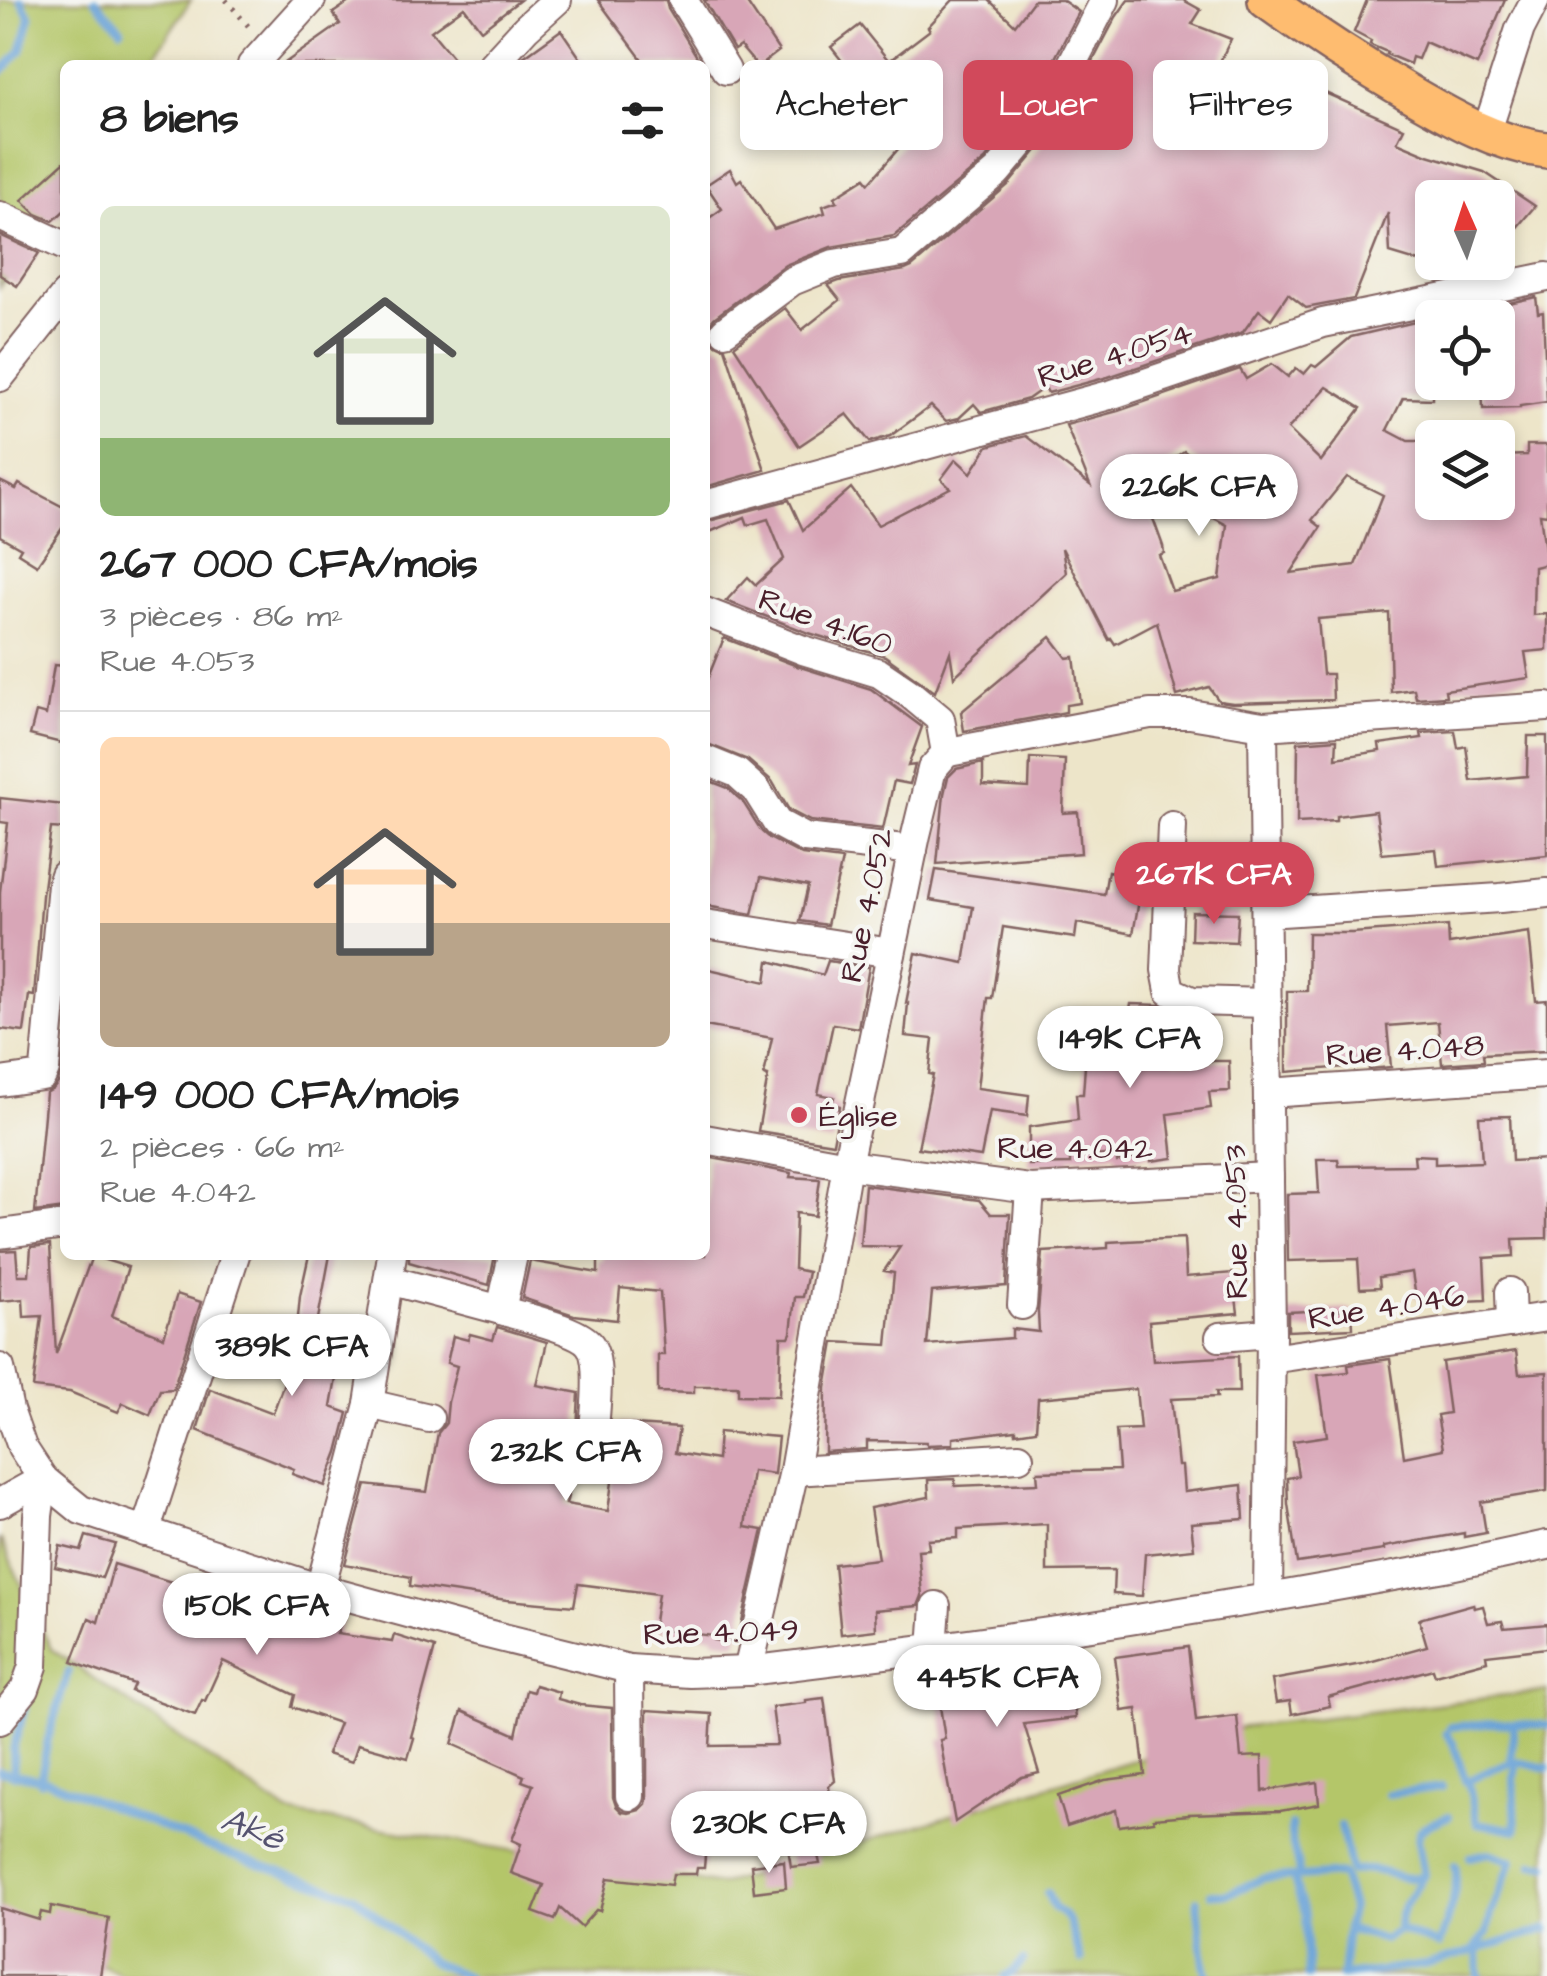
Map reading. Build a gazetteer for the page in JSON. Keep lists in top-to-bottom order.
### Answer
{
  "streets": {
    "street": [
      "Rue 4.054",
      "Rue 4.160",
      "Rue 4.052",
      "Rue 4.048",
      "Rue 4.042",
      "Rue 4.053",
      "Rue 4.046",
      "Rue 4.049"
    ]
  },
  "crossings": [
    ["Rue 4.160", "Rue 4.052"],
    ["Rue 4.052", "Rue 4.042"],
    ["Rue 4.052", "Rue 4.049"],
    ["Rue 4.048", "Rue 4.053"],
    ["Rue 4.042", "Rue 4.053"],
    ["Rue 4.053", "Rue 4.046"],
    ["Rue 4.053", "Rue 4.049"]
  ],
  "water": ["Aké"],
  "places": ["Église"],
  "north": "top",
  "page": {
    "chip": ["Acheter", "Louer", "Filtres"],
    "heading": "8 biens",
    "list": [
      {
        "name": "267 000 CFA/mois",
        "note": "3 pièces · 86 m² · Rue 4.053"
      },
      {
        "name": "149 000 CFA/mois",
        "note": "2 pièces · 66 m² · Rue 4.042"
      }
    ],
    "price": [
      "226K CFA",
      "267K CFA",
      "149K CFA",
      "389K CFA",
      "232K CFA",
      "150K CFA",
      "445K CFA",
      "230K CFA"
    ]
  }
}
